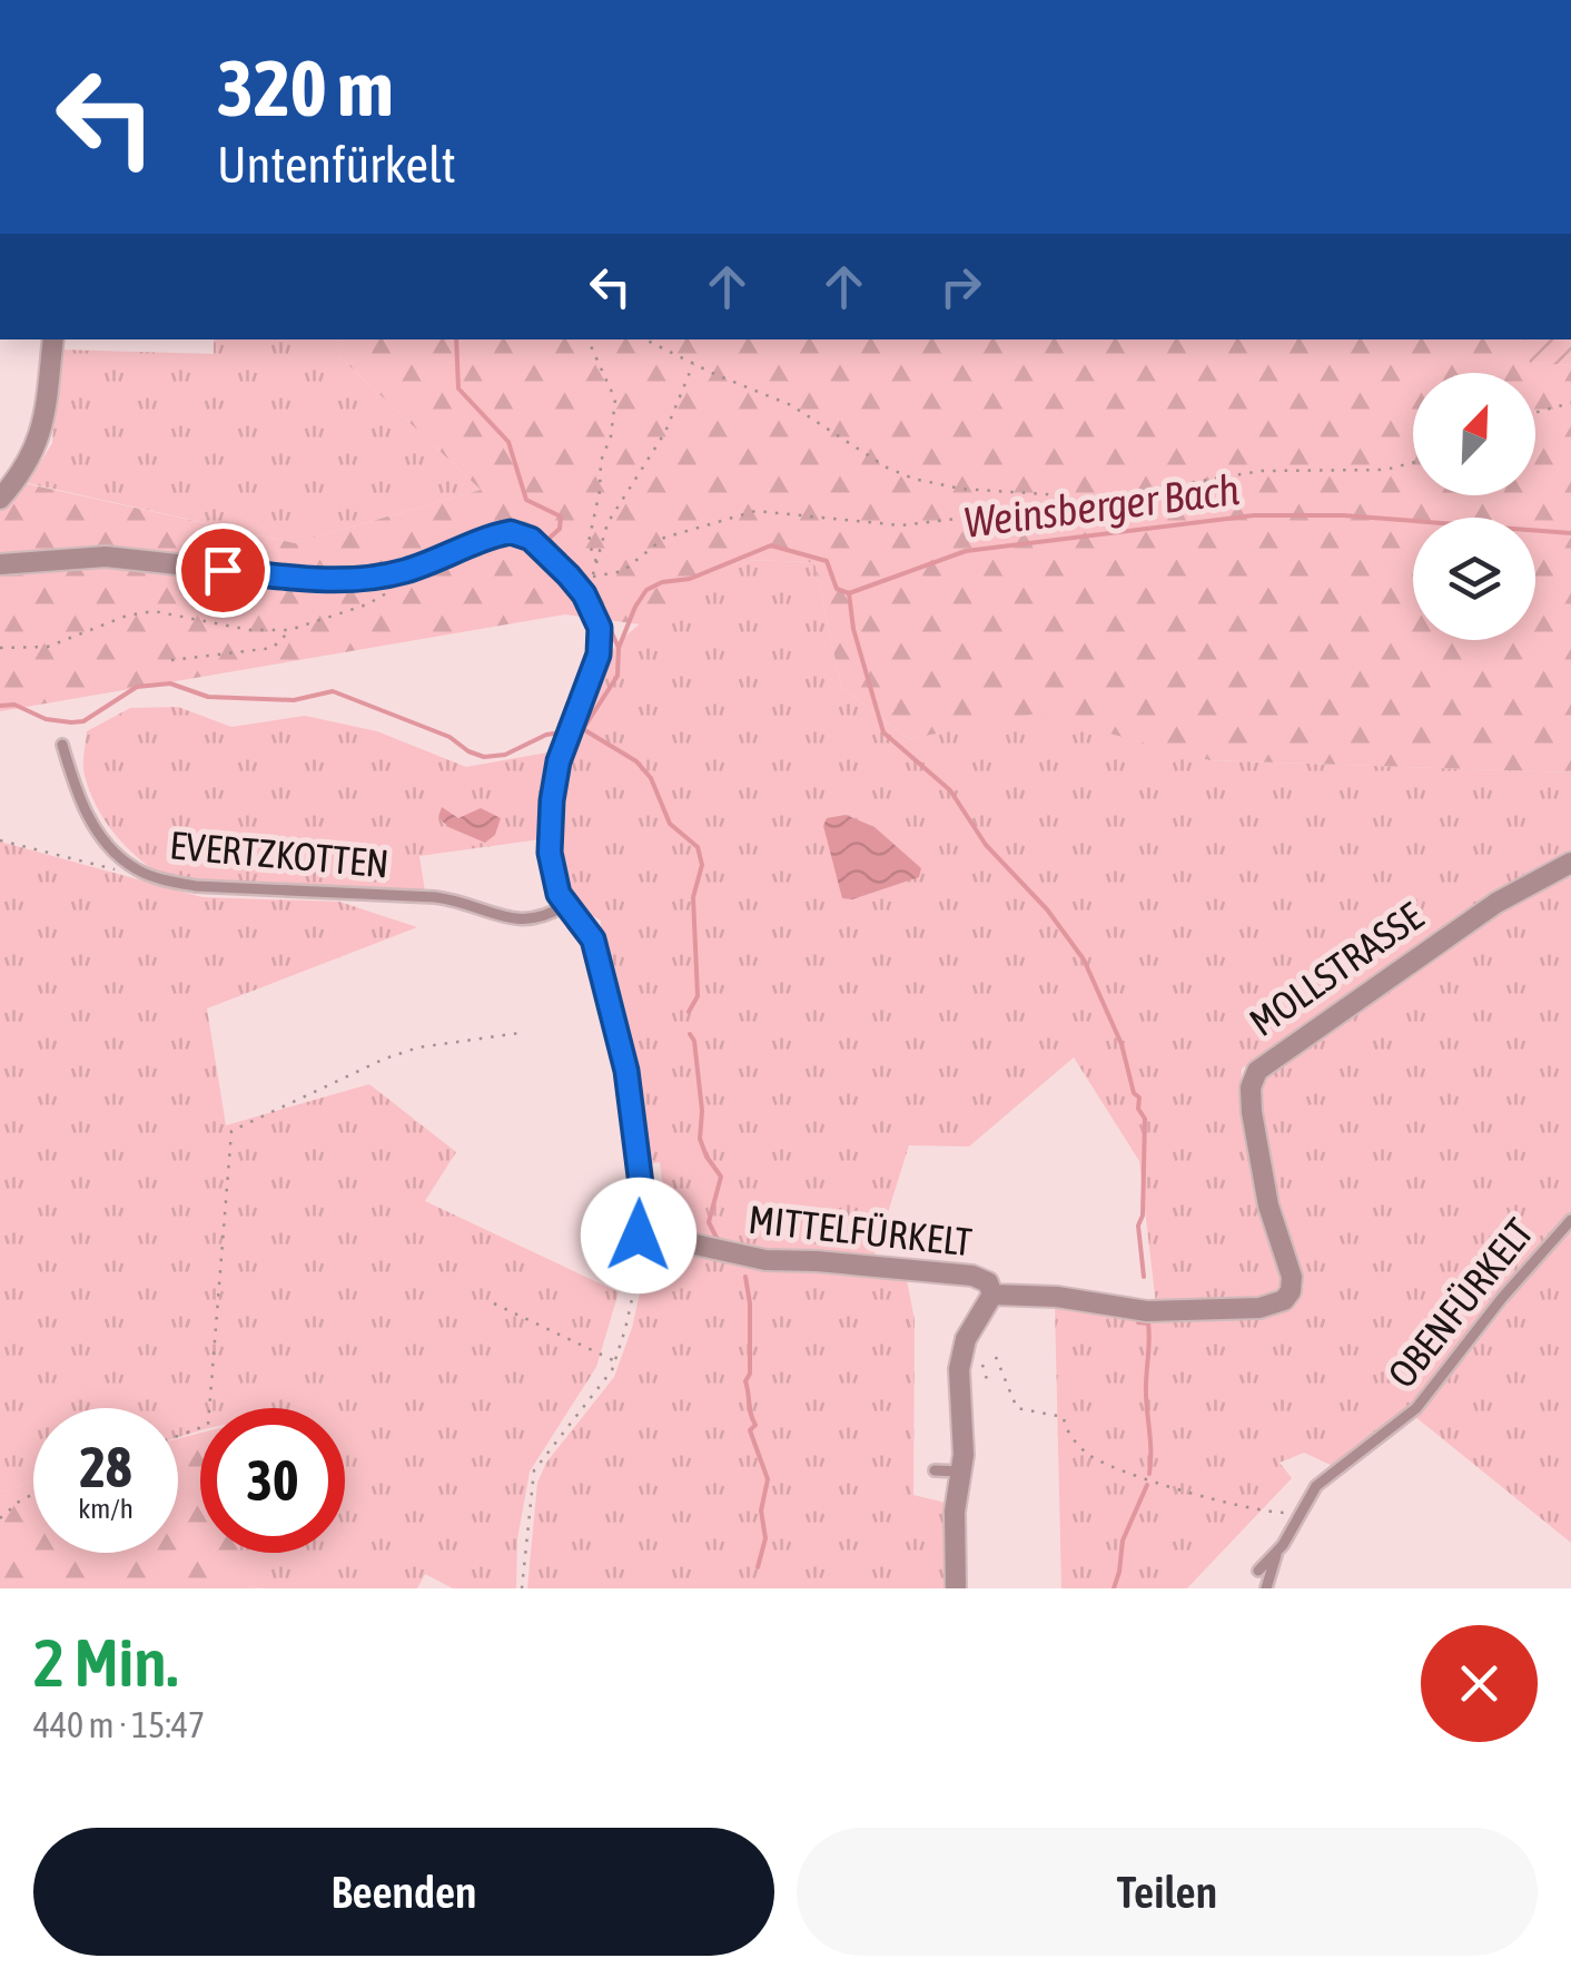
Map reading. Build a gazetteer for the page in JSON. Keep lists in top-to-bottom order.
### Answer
{
  "streets": {
    "street": ["MOLLSTRASSE", "MITTELFÜRKELT"],
    "lane": ["EVERTZKOTTEN", "OBENFÜRKELT"]
  },
  "crossings": [
    ["MOLLSTRASSE", "MITTELFÜRKELT"]
  ],
  "water": ["Weinsberger Bach"],
  "north": "top right",
  "page": {
    "turn": ["320 m", "Untenfürkelt"],
    "speed": "28 km/h",
    "limit": "30",
    "heading": ["2 Min.", "440 m · 15:47"],
    "buttons": ["Beenden", "Teilen"]
  }
}
